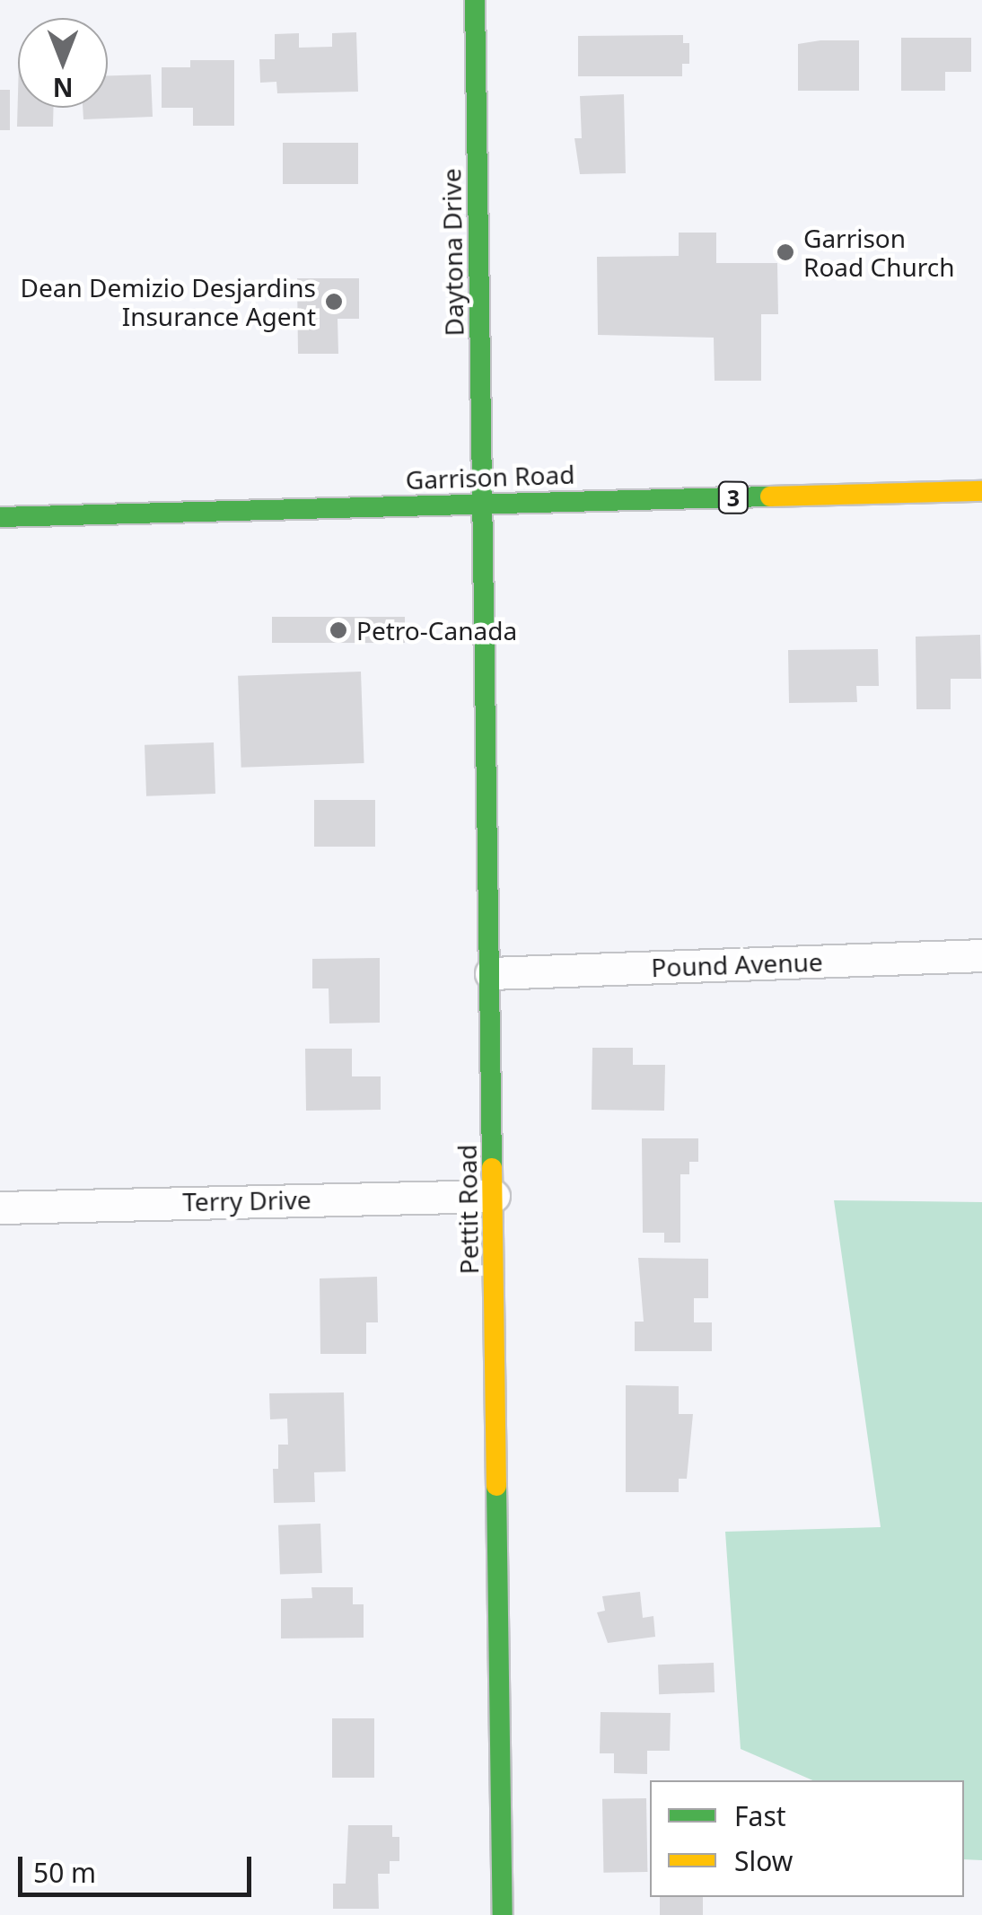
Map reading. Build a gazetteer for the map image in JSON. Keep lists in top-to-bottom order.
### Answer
{
  "streets": {
    "street": [
      "Daytona Drive",
      "Garrison Road",
      "3",
      "Pound Avenue",
      "Terry Drive",
      "Pettit Road"
    ]
  },
  "crossings": [
    ["Daytona Drive", "Garrison Road"],
    ["Daytona Drive", "Pettit Road"],
    ["Garrison Road", "Pettit Road"],
    ["Pound Avenue", "Pettit Road"],
    ["Terry Drive", "Pettit Road"]
  ],
  "places": ["Garrison Road Church", "Dean Demizio Desjardins Insurance Agent", "Petro-Canada"],
  "legend": ["Fast", "Slow"],
  "scale_bar": "50 m",
  "north": "bottom"
}
